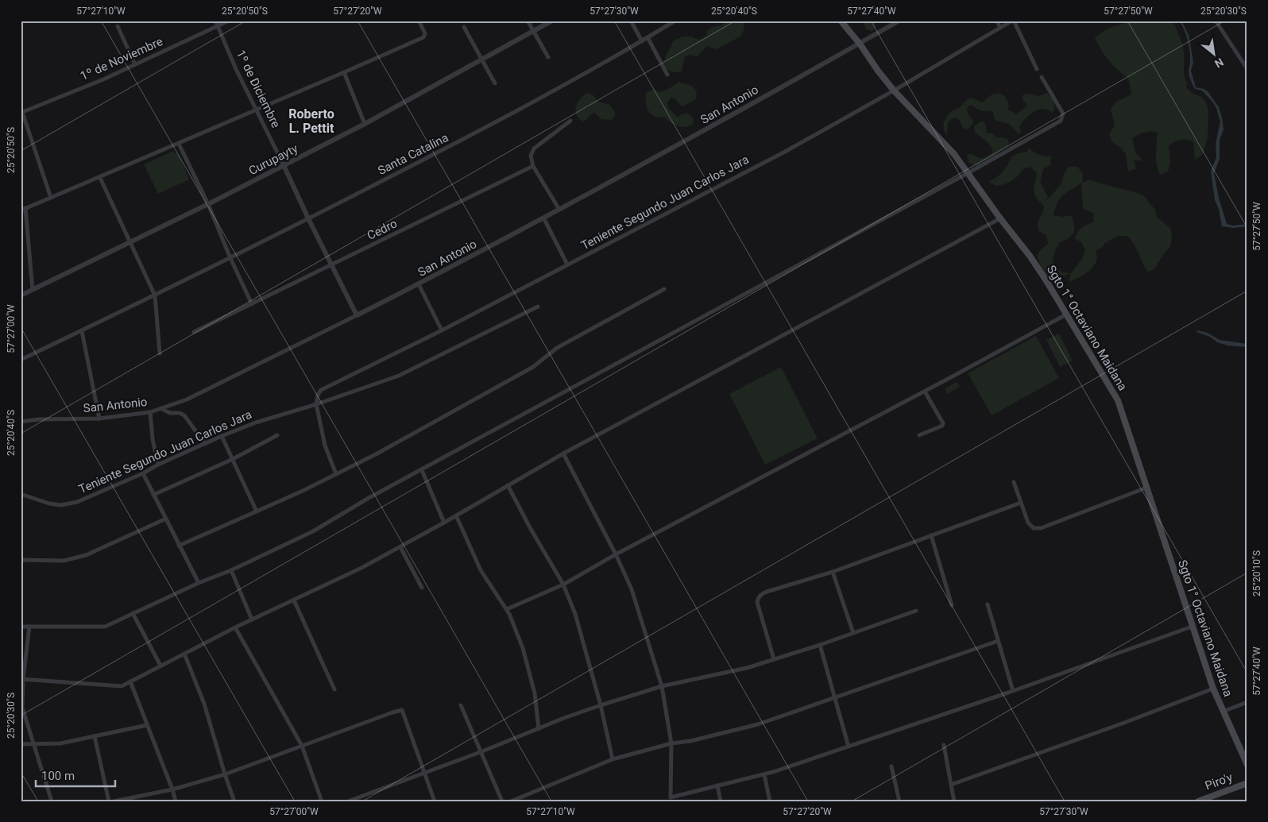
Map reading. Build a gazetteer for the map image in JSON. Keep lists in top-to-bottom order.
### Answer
{
  "streets": {
    "main road": ["Sgto 1° Octaviano Maidana", "Piro'y"],
    "street": [
      "1º de Noviembre",
      "1º de Diciembre",
      "San Antonio",
      "Santa Catalina",
      "Curupayty",
      "Teniente Segundo Juan Carlos Jara",
      "Cedro"
    ]
  },
  "crossings": [
    ["1º de Noviembre", "1º de Diciembre"],
    ["1º de Diciembre", "Curupayty"],
    ["San Antonio", "Sgto 1° Octaviano Maidana"],
    ["Teniente Segundo Juan Carlos Jara", "Sgto 1° Octaviano Maidana"]
  ],
  "districts": ["Roberto L. Pettit"],
  "scale_bar": "100 m",
  "north": "bottom right",
  "coordinates": [
    "57°27'10\"W",
    "25°20'50\"S",
    "57°27'20\"W",
    "57°27'30\"W",
    "25°20'40\"S",
    "57°27'40\"W",
    "57°27'50\"W",
    "25°20'30\"S",
    "57°27'00\"W",
    "25°20'10\"S"
  ]
}
